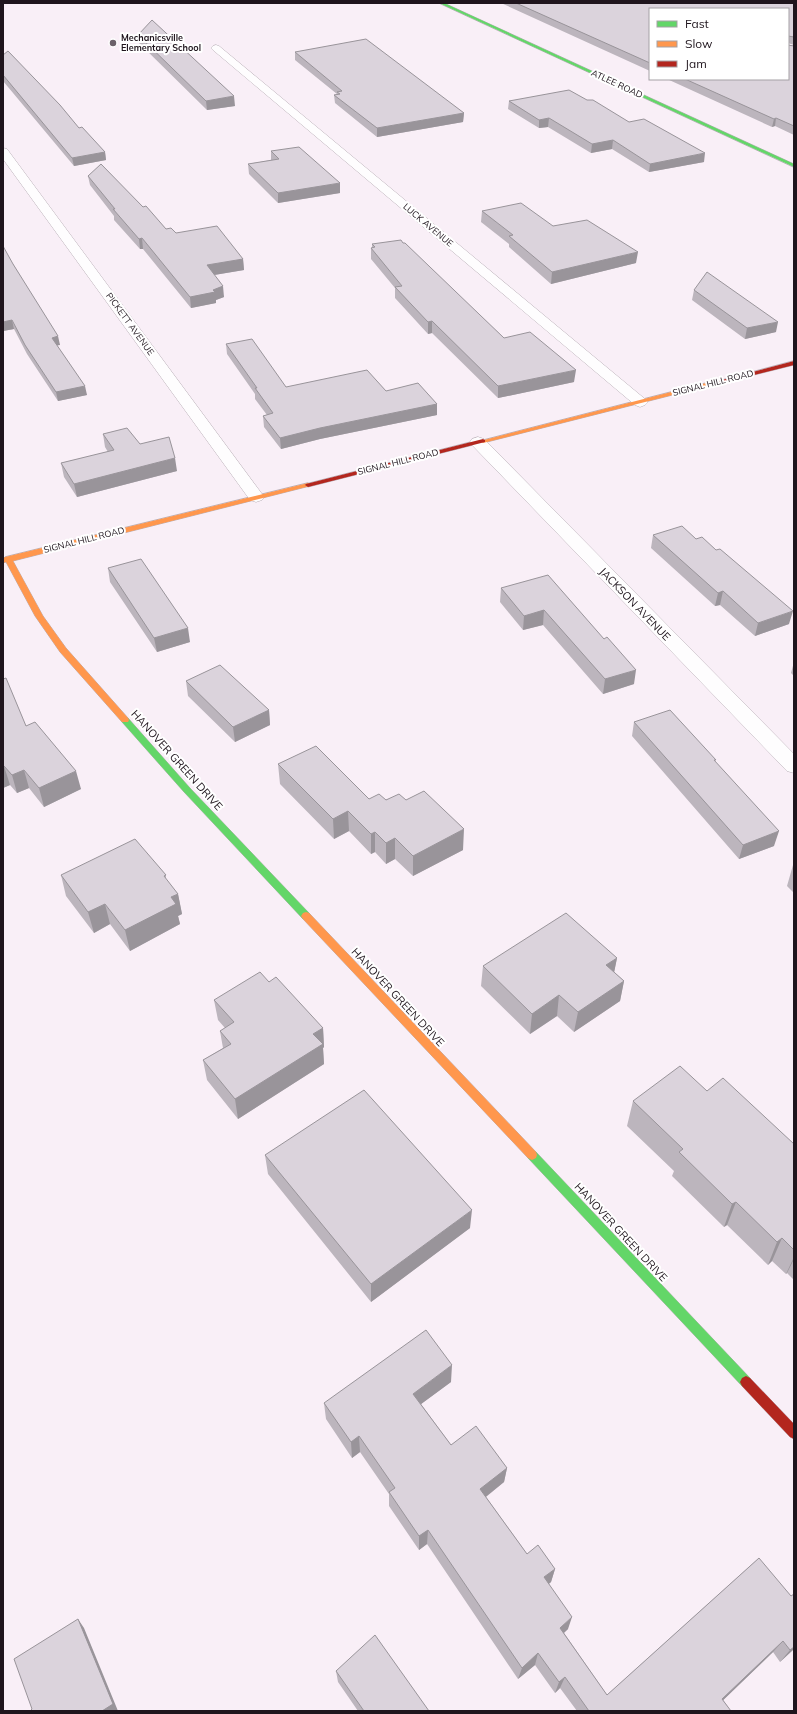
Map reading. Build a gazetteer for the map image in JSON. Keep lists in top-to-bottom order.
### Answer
{
  "streets": {
    "street": [
      "ATLEE ROAD",
      "LUCK AVENUE",
      "PICKETT AVENUE",
      "SIGNAL HILL ROAD",
      "JACKSON AVENUE",
      "HANOVER GREEN DRIVE"
    ]
  },
  "crossings": [
    ["LUCK AVENUE", "SIGNAL HILL ROAD"],
    ["PICKETT AVENUE", "SIGNAL HILL ROAD"],
    ["SIGNAL HILL ROAD", "JACKSON AVENUE"],
    ["SIGNAL HILL ROAD", "HANOVER GREEN DRIVE"]
  ],
  "places": ["Mechanicsville Elementary School"],
  "legend": ["Fast", "Slow", "Jam"]
}
